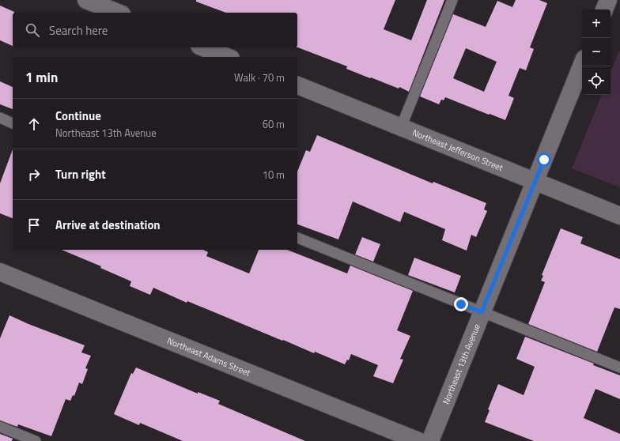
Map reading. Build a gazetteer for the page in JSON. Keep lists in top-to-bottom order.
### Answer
{
  "streets": {
    "street": ["Northeast Jefferson Street", "Northeast Adams Street", "Northeast 13th Avenue"]
  },
  "crossings": [
    ["Northeast Jefferson Street", "Northeast 13th Avenue"]
  ],
  "page": {
    "map_buttons": ["+", "−"],
    "search": "Search here",
    "heading": ["1 min", "Walk · 70 m"],
    "list": [
      ["Continue", "Northeast 13th Avenue", "60 m"],
      ["Turn right", "10 m"],
      "Arrive at destination"
    ]
  }
}
